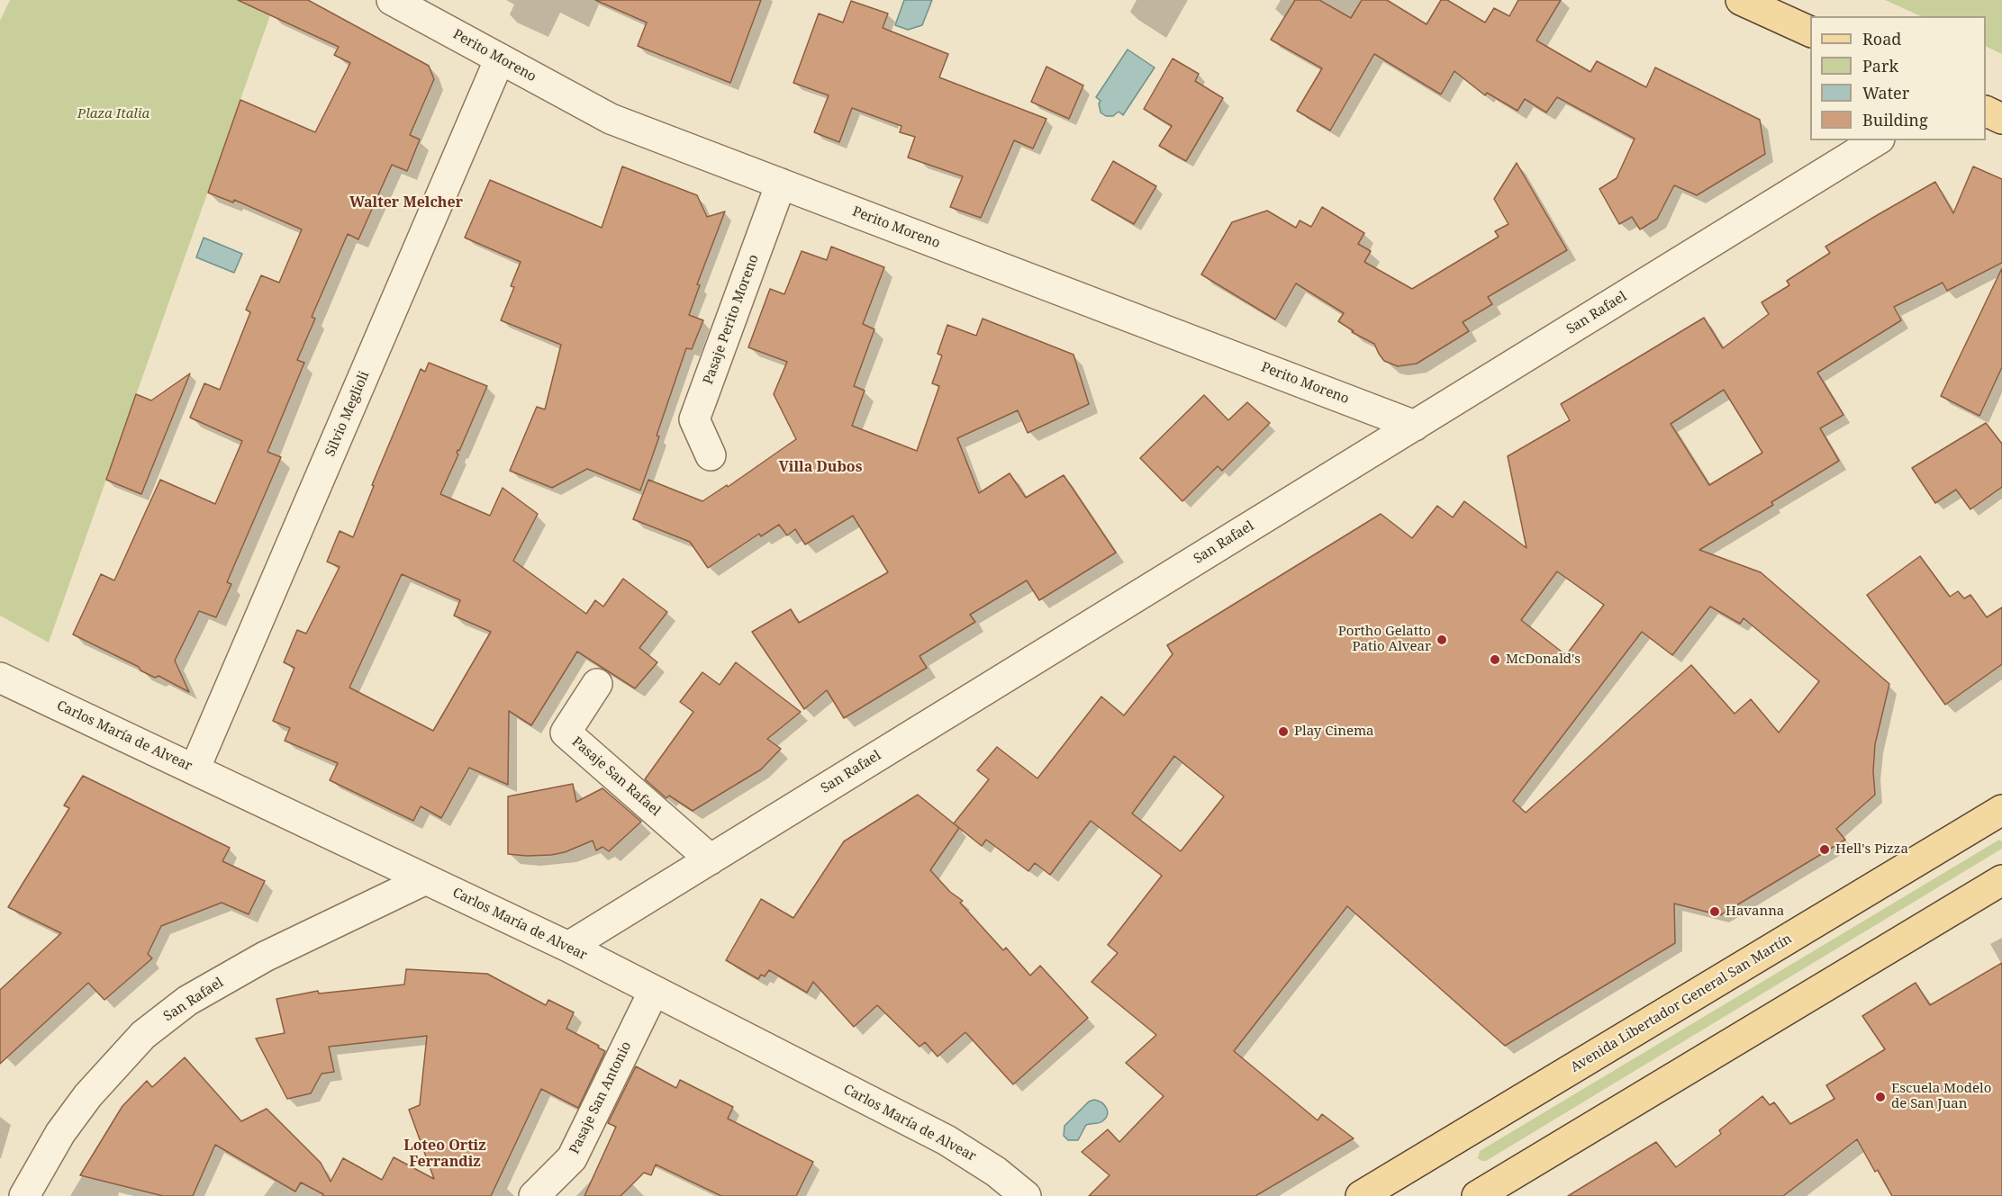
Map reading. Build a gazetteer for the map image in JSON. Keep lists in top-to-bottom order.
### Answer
{
  "streets": {
    "main road": ["Avenida Libertador General San Martín"],
    "street": [
      "Perito Moreno",
      "San Rafael",
      "Pasaje Perito Moreno",
      "Silvio Meglioli",
      "Carlos María de Alvear",
      "Pasaje San Rafael",
      "Pasaje San Antonio"
    ]
  },
  "crossings": [
    ["Perito Moreno", "San Rafael"],
    ["Perito Moreno", "Pasaje Perito Moreno"],
    ["Perito Moreno", "Silvio Meglioli"],
    ["San Rafael", "Carlos María de Alvear"],
    ["San Rafael", "Pasaje San Rafael"],
    ["Silvio Meglioli", "Carlos María de Alvear"],
    ["Carlos María de Alvear", "Pasaje San Antonio"]
  ],
  "districts": ["Walter Melcher", "Villa Dubos", "Loteo Ortiz Ferrandiz"],
  "parks": ["Plaza Italia"],
  "places": [
    "Portho Gelatto Patio Alvear",
    "McDonald's",
    "Play Cinema",
    "Hell's Pizza",
    "Havanna",
    "Escuela Modelo de San Juan"
  ],
  "legend": [
    "Road",
    "Park",
    "Water",
    "Building"
  ]
}
